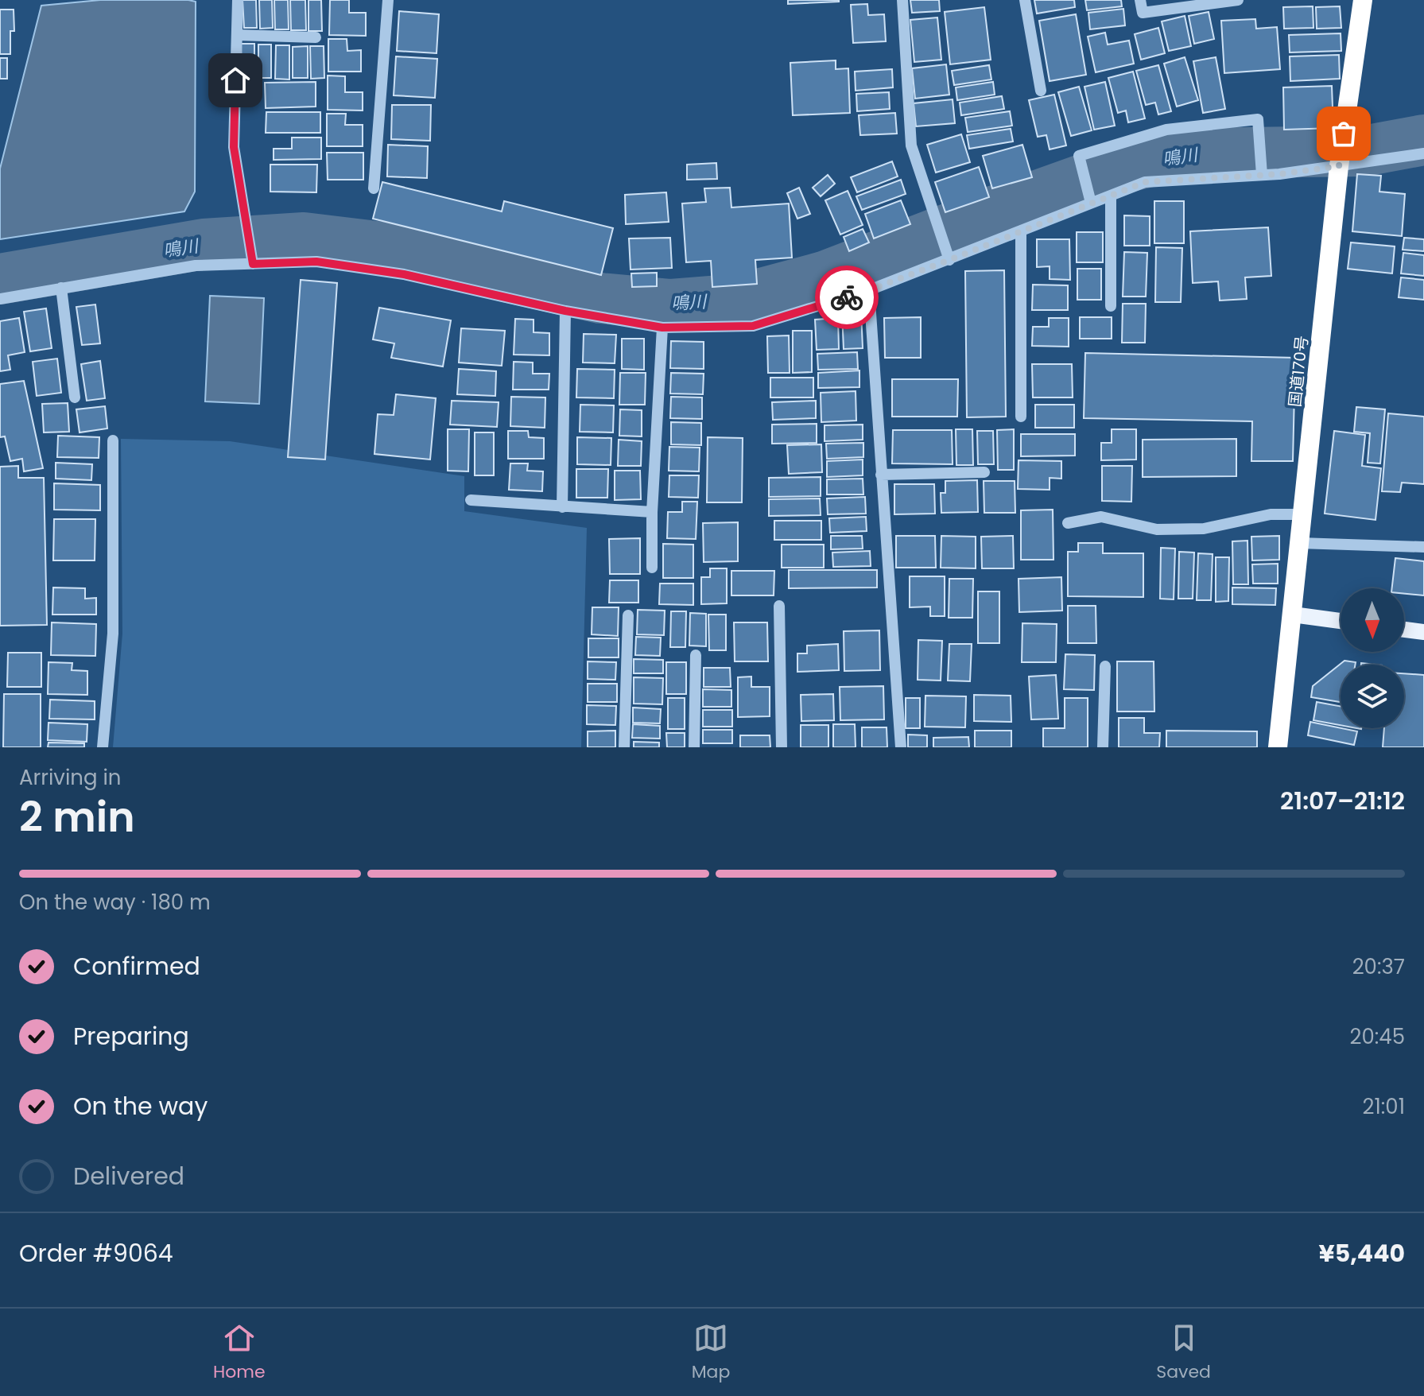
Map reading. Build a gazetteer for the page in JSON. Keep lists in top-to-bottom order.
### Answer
{
  "streets": {
    "highway": ["国道170号"]
  },
  "water": ["鳴川"],
  "north": "bottom",
  "page": {
    "heading": ["2 min", "Arriving in", "21:07–21:12"],
    "panel": ["Order #9064", "¥5,440"],
    "bar": "On the way · 180 m",
    "list": [
      ["Confirmed", "20:37"],
      ["Preparing", "20:45"],
      ["On the way", "21:01"],
      "Delivered"
    ],
    "tabs": ["Home", "Map", "Saved"]
  }
}
